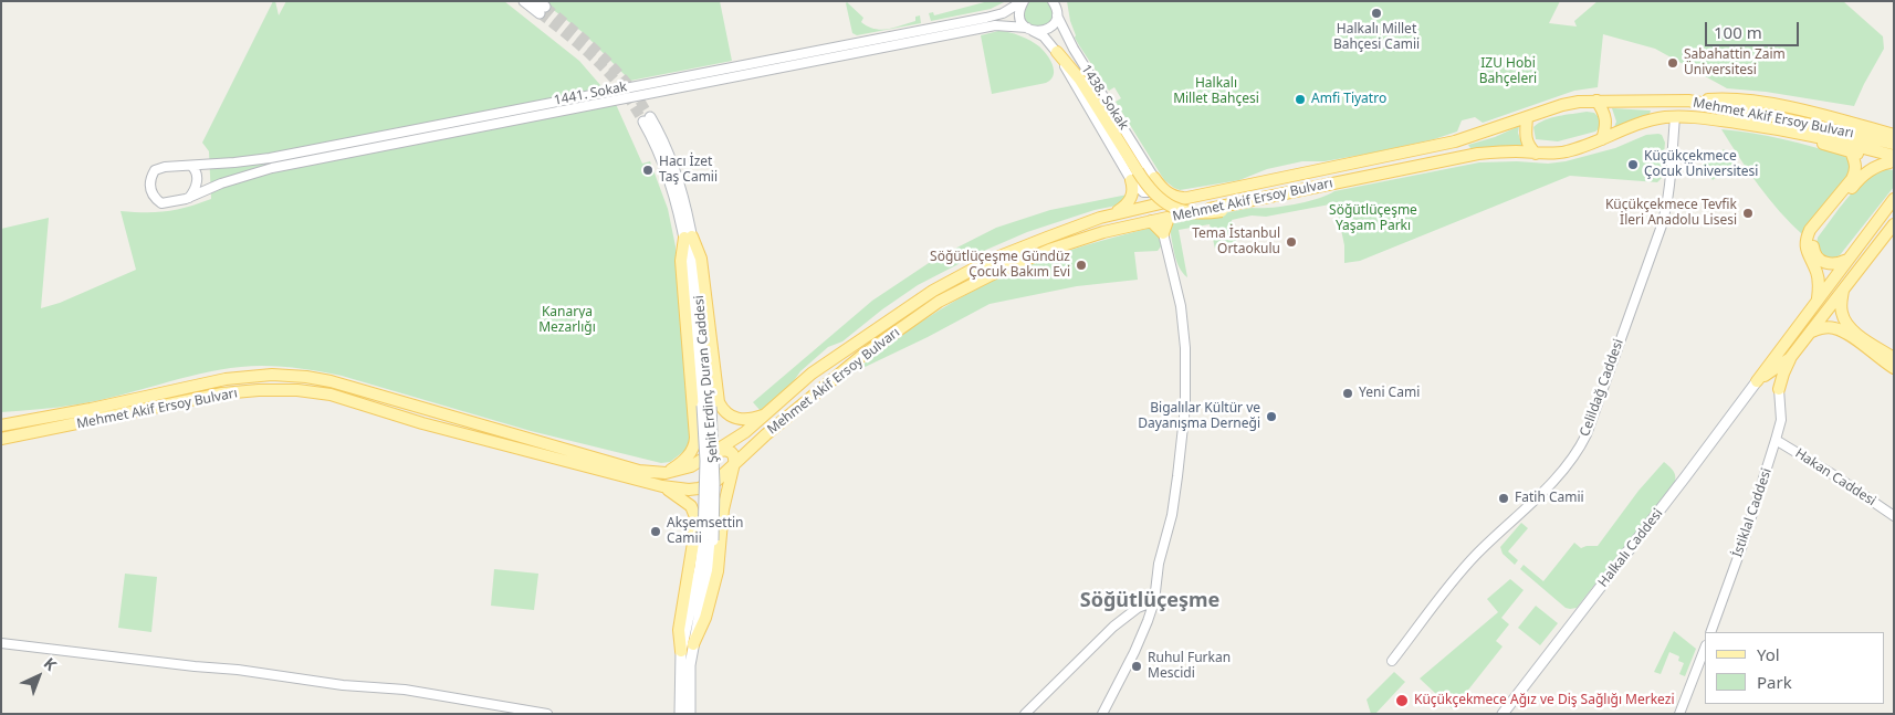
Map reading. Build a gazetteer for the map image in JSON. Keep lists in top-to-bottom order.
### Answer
{
  "streets": {
    "main road": ["Mehmet Akif Ersoy Bulvarı", "Şehit Erdinç Duran Caddesi", "Halkalı Caddesi"],
    "street": [
      "1441. Sokak",
      "1438. Sokak",
      "Celildağ Caddesi",
      "Hakan Caddesi",
      "İstiklal Caddesi"
    ]
  },
  "crossings": [
    ["Mehmet Akif Ersoy Bulvarı", "Celildağ Caddesi"],
    ["Hakan Caddesi", "İstiklal Caddesi"],
    ["İstiklal Caddesi", "Halkalı Caddesi"]
  ],
  "districts": ["Söğütlüçeşme"],
  "parks": [
    "IZU Hobi Bahçeleri",
    "Halkalı Millet Bahçesi",
    "Söğütlüçeşme Yaşam Parkı",
    "Kanarya Mezarlığı"
  ],
  "places": [
    "Halkalı Millet Bahçesi Camii",
    "Sabahattin Zaim Üniversitesi",
    "Amfi Tiyatro",
    "Küçükçekmece Çocuk Üniversitesi",
    "Hacı İzet Taş Camii",
    "Küçükçekmece Tevfik İleri Anadolu Lisesi",
    "Tema İstanbul Ortaokulu",
    "Söğütlüçeşme Gündüz Çocuk Bakım Evi",
    "Yeni Cami",
    "Bigalılar Kültür ve Dayanışma Derneği",
    "Fatih Camii",
    "Akşemsettin Camii",
    "Ruhul Furkan Mescidi",
    "Küçükçekmece Ağız ve Diş Sağlığı Merkezi"
  ],
  "legend": ["Yol", "Park"],
  "scale_bar": "100 m",
  "north": "top right"
}
